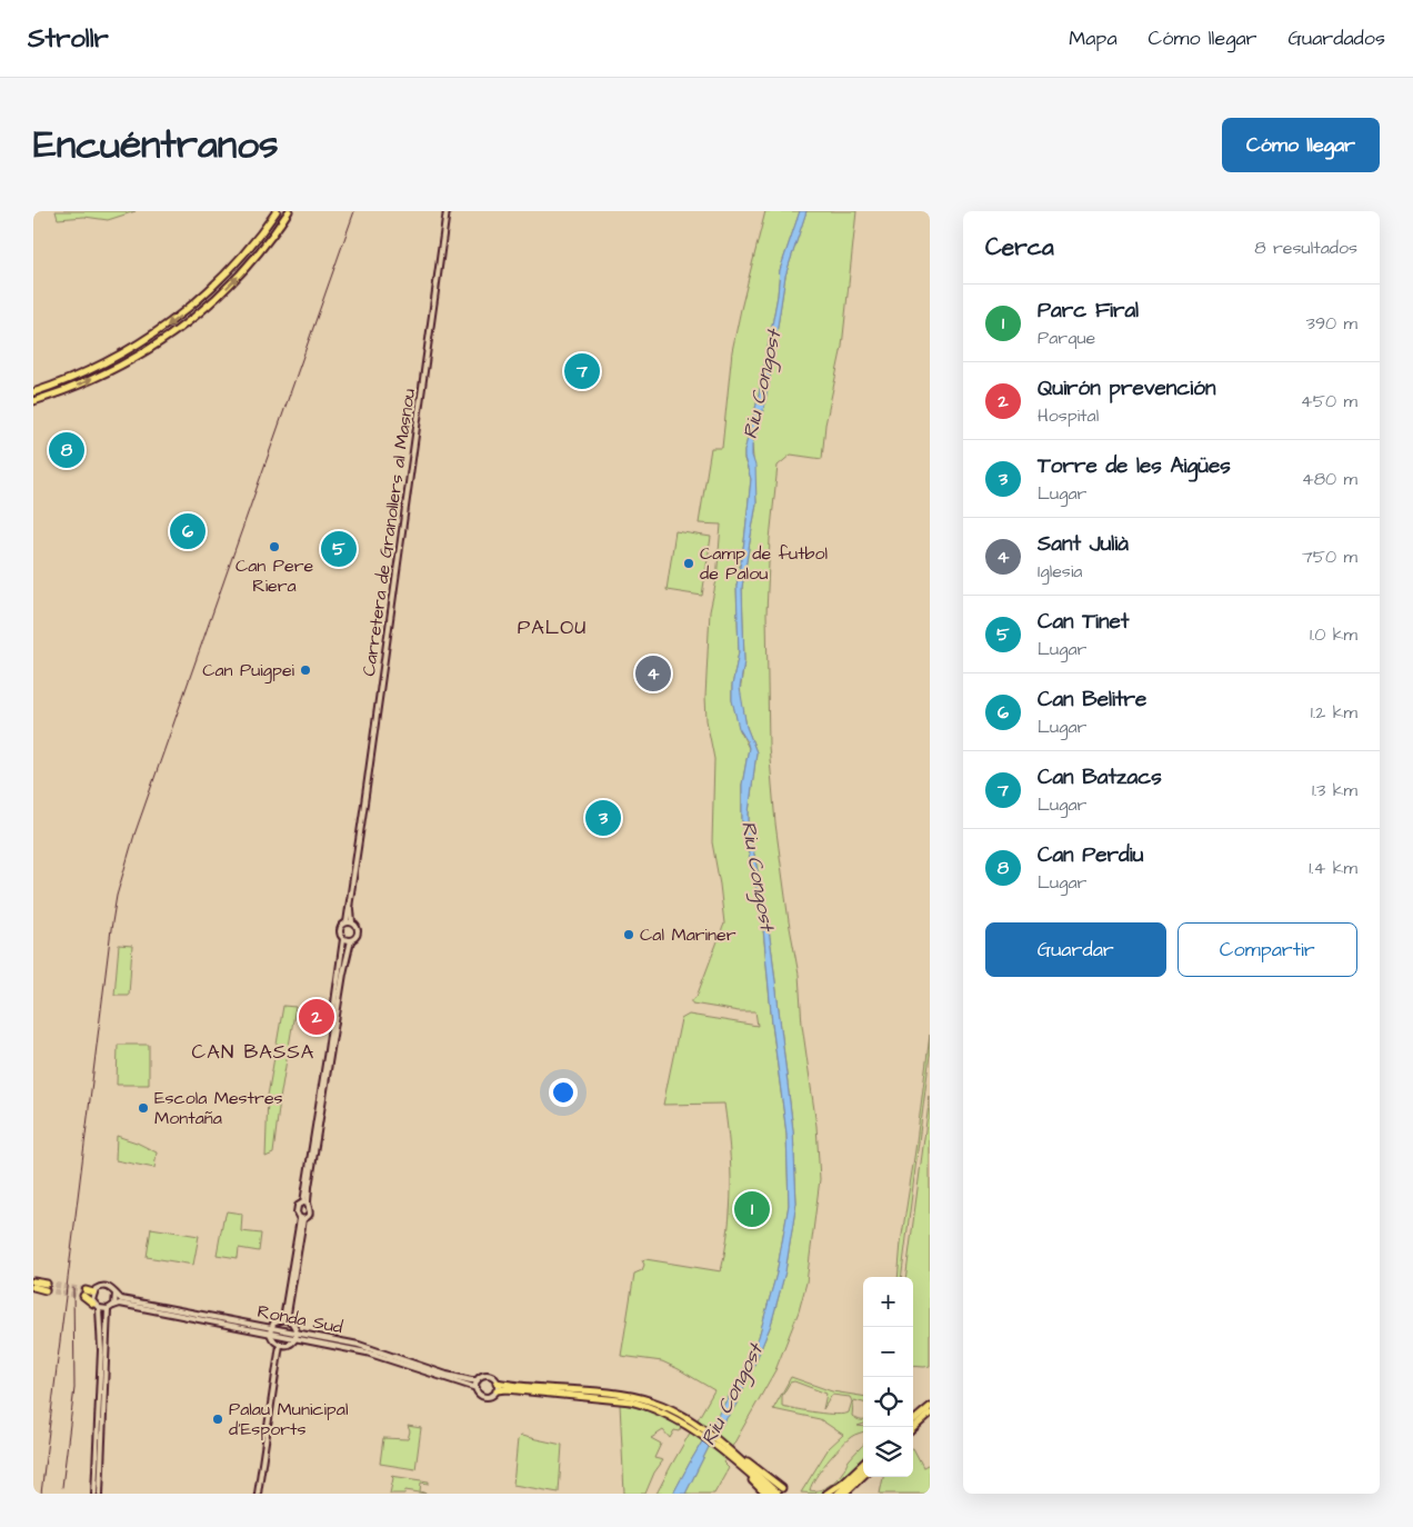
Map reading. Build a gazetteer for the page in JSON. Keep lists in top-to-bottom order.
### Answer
{
  "streets": {
    "main road": ["Carretera de Granollers al Masnou", "Ronda Sud"]
  },
  "districts": ["PALOU", "CAN BASSA"],
  "water": ["Riu Congost"],
  "places": [
    "Can Pere Riera",
    "Camp de futbol de Palou",
    "Can Puigpei",
    "Cal Mariner",
    "Escola Mestres Montaña",
    "Palau Municipal d'Esports"
  ],
  "page": {
    "header": "Strollr",
    "nav": ["Mapa", "Cómo llegar", "Guardados"],
    "title": "Encuéntranos",
    "buttons": [
      "Cómo llegar",
      ["Guardar", "Compartir"]
    ],
    "heading": ["Cerca", "8 resultados"],
    "list": [
      {
        "mark": "1",
        "name": "Parc Firal",
        "note": "Parque",
        "value": "390 m"
      },
      {
        "mark": "2",
        "name": "Quirón prevención",
        "note": "Hospital",
        "value": "450 m"
      },
      {
        "mark": "3",
        "name": "Torre de les Aigües",
        "note": "Lugar",
        "value": "480 m"
      },
      {
        "mark": "4",
        "name": "Sant Julià",
        "note": "Iglesia",
        "value": "750 m"
      },
      {
        "mark": "5",
        "name": "Can Tinet",
        "note": "Lugar",
        "value": "1.0 km"
      },
      {
        "mark": "6",
        "name": "Can Belitre",
        "note": "Lugar",
        "value": "1.2 km"
      },
      {
        "mark": "7",
        "name": "Can Batzacs",
        "note": "Lugar",
        "value": "1.3 km"
      },
      {
        "mark": "8",
        "name": "Can Perdiu",
        "note": "Lugar",
        "value": "1.4 km"
      }
    ],
    "pins": [
      "7",
      "8",
      "6",
      "5",
      "4",
      "3",
      "2",
      "1"
    ],
    "map_buttons": ["+", "−"]
  }
}
